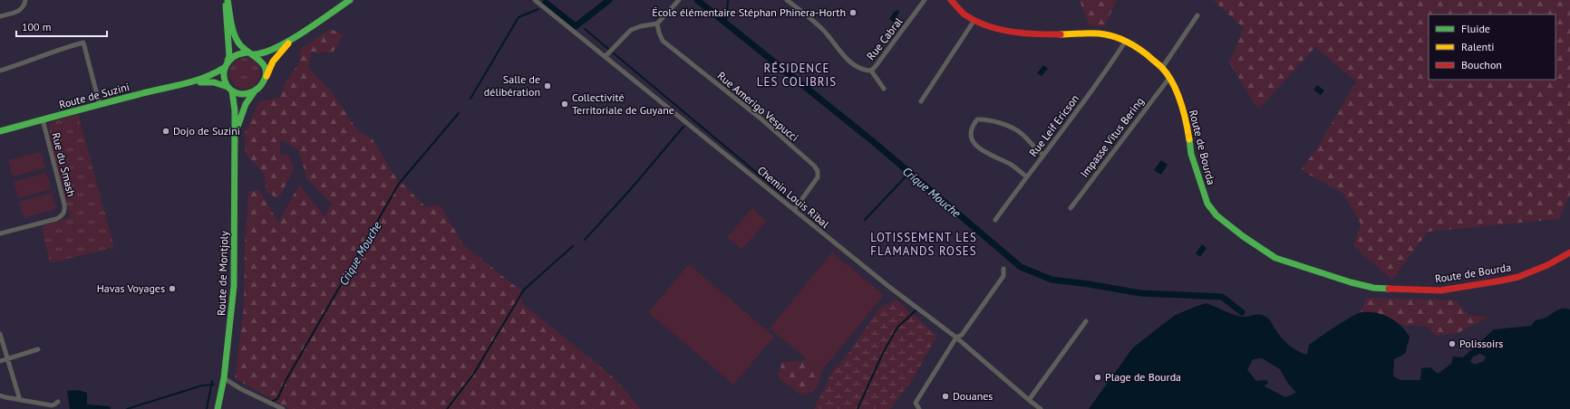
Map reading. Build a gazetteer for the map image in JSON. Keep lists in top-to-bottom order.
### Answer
{
  "streets": {
    "street": [
      "Rue Cabral",
      "Route de Suzini",
      "Rue Amerigo Vespucci",
      "Rue Leif Ericson",
      "Impasse Vitus Bering",
      "Route de Bourda",
      "Rue du Smash",
      "Chemin Louis Ribal",
      "Route de Montjoly"
    ]
  },
  "crossings": [
    ["Route de Suzini", "Rue du Smash"],
    ["Route de Suzini", "Route de Montjoly"],
    ["Rue Amerigo Vespucci", "Chemin Louis Ribal"],
    ["Rue Leif Ericson", "Route de Bourda"],
    ["Impasse Vitus Bering", "Route de Bourda"]
  ],
  "districts": ["RÉSIDENCE LES COLIBRIS", "LOTISSEMENT LES FLAMANDS ROSES"],
  "water": ["Crique Mouche"],
  "places": [
    "École élémentaire Stéphan Phinera-Horth",
    "Salle de délibération",
    "Collectivité Territoriale de Guyane",
    "Dojo de Suzini",
    "Havas Voyages",
    "Polissoirs",
    "Plage de Bourda",
    "Douanes"
  ],
  "legend": ["Fluide", "Ralenti", "Bouchon"],
  "scale_bar": "100 m"
}
